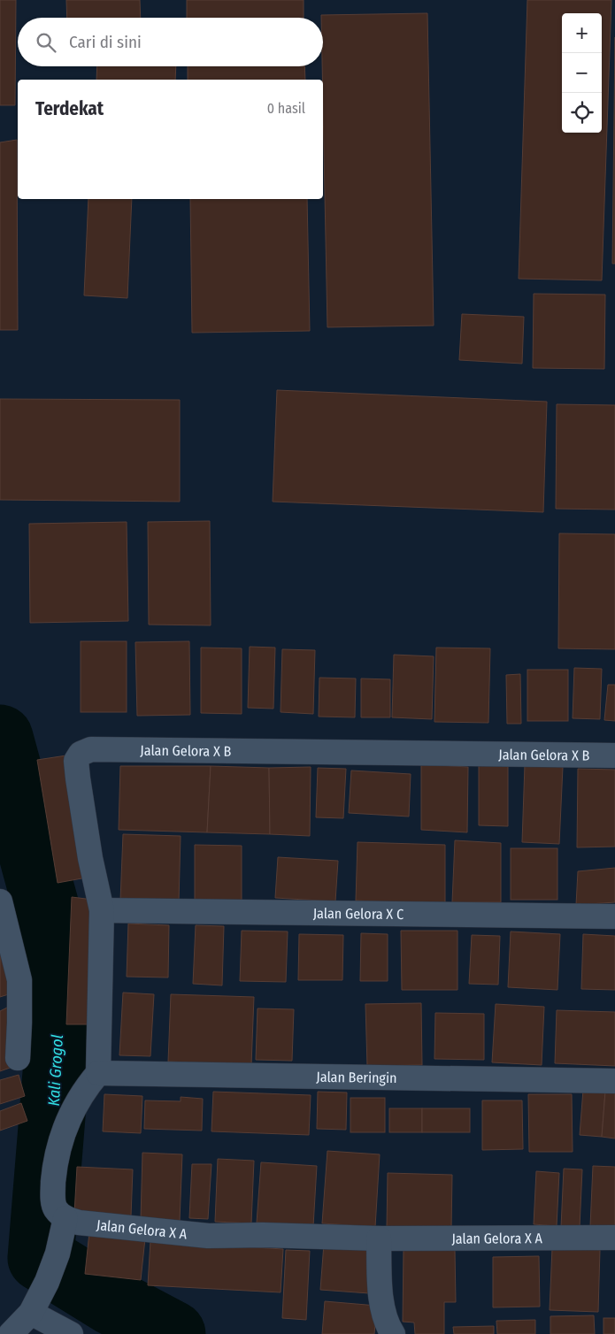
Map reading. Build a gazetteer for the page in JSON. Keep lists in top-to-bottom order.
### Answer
{
  "streets": {
    "street": [
      "Jalan Gelora X B",
      "Jalan Gelora X C",
      "Jalan Beringin",
      "Jalan Gelora X A"
    ]
  },
  "crossings": [
    ["Jalan Gelora X B", "Jalan Gelora X C"],
    ["Jalan Gelora X B", "Jalan Beringin"]
  ],
  "water": ["Kali Grogol"],
  "page": {
    "map_buttons": ["+", "−"],
    "search": "Cari di sini",
    "heading": ["Terdekat", "0 hasil"]
  }
}
